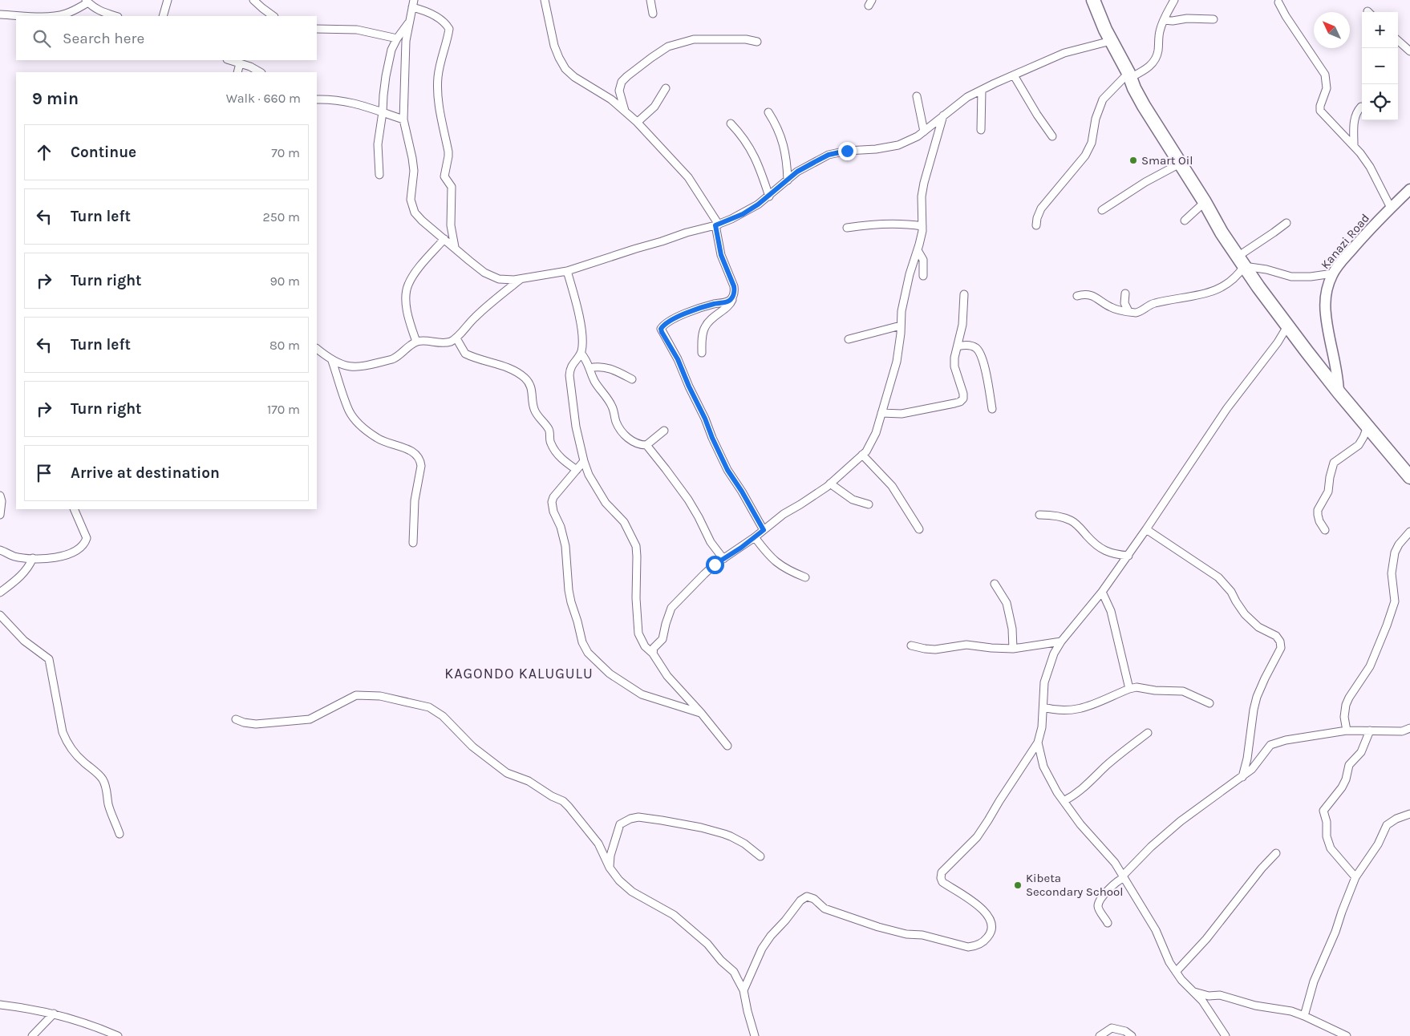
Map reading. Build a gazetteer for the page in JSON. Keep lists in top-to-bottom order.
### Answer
{
  "streets": {
    "main road": ["Kanazi Road"]
  },
  "districts": ["KAGONDO KALUGULU"],
  "places": ["Smart Oil", "Kibeta Secondary School"],
  "north": "top left",
  "page": {
    "map_buttons": ["+", "−"],
    "search": "Search here",
    "heading": ["9 min", "Walk · 660 m"],
    "list": [
      ["Continue", "70 m"],
      ["Turn left", "250 m"],
      ["Turn right", "90 m"],
      ["Turn left", "80 m"],
      ["Turn right", "170 m"],
      "Arrive at destination"
    ]
  }
}
